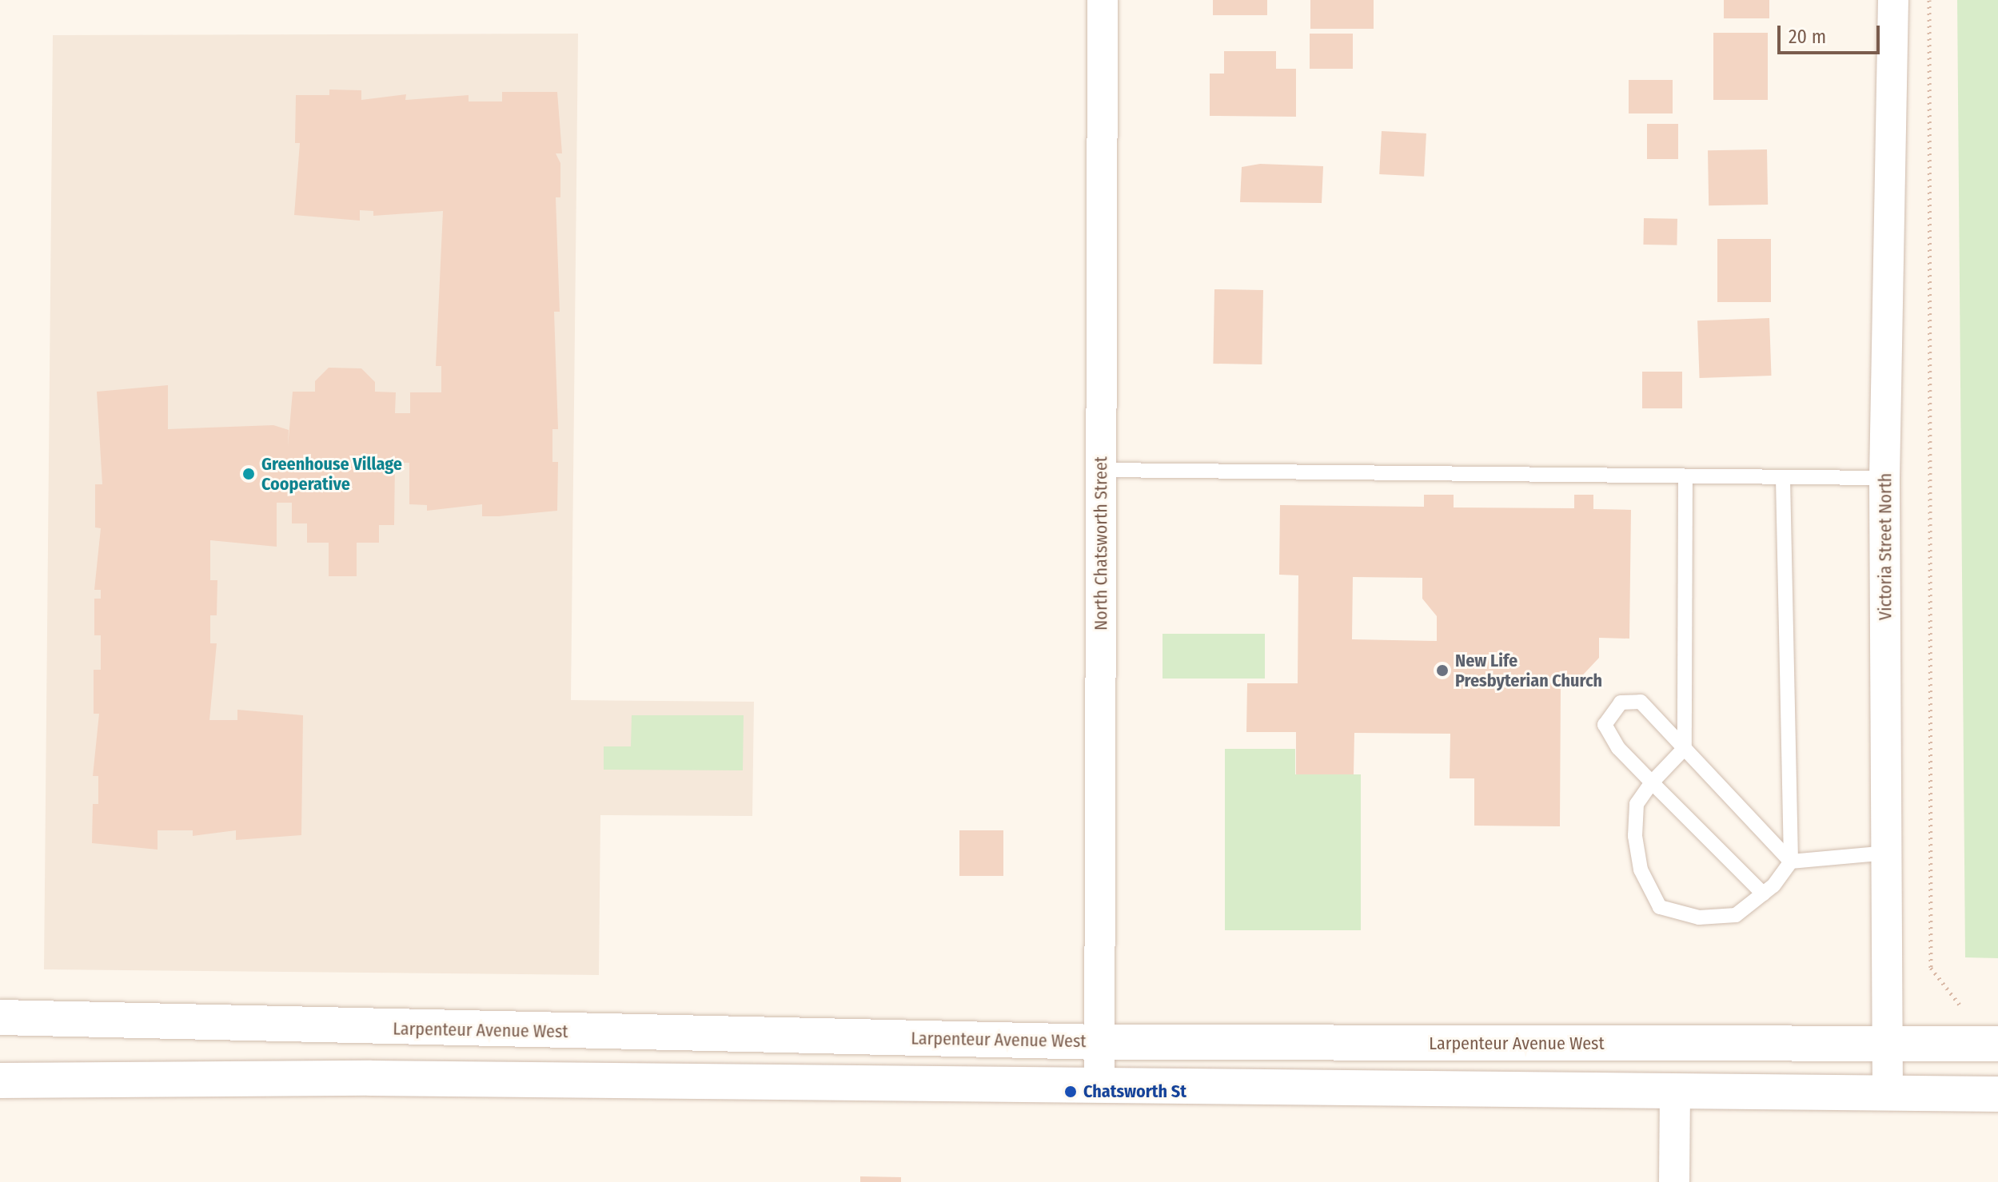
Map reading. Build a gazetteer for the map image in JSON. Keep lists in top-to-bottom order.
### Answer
{
  "streets": {
    "main road": ["Larpenteur Avenue West"],
    "street": ["North Chatsworth Street", "Victoria Street North"]
  },
  "crossings": [
    ["North Chatsworth Street", "Larpenteur Avenue West"],
    ["Victoria Street North", "Larpenteur Avenue West"]
  ],
  "places": ["Greenhouse Village Cooperative", "New Life Presbyterian Church", "Chatsworth St"],
  "scale_bar": "20 m"
}
